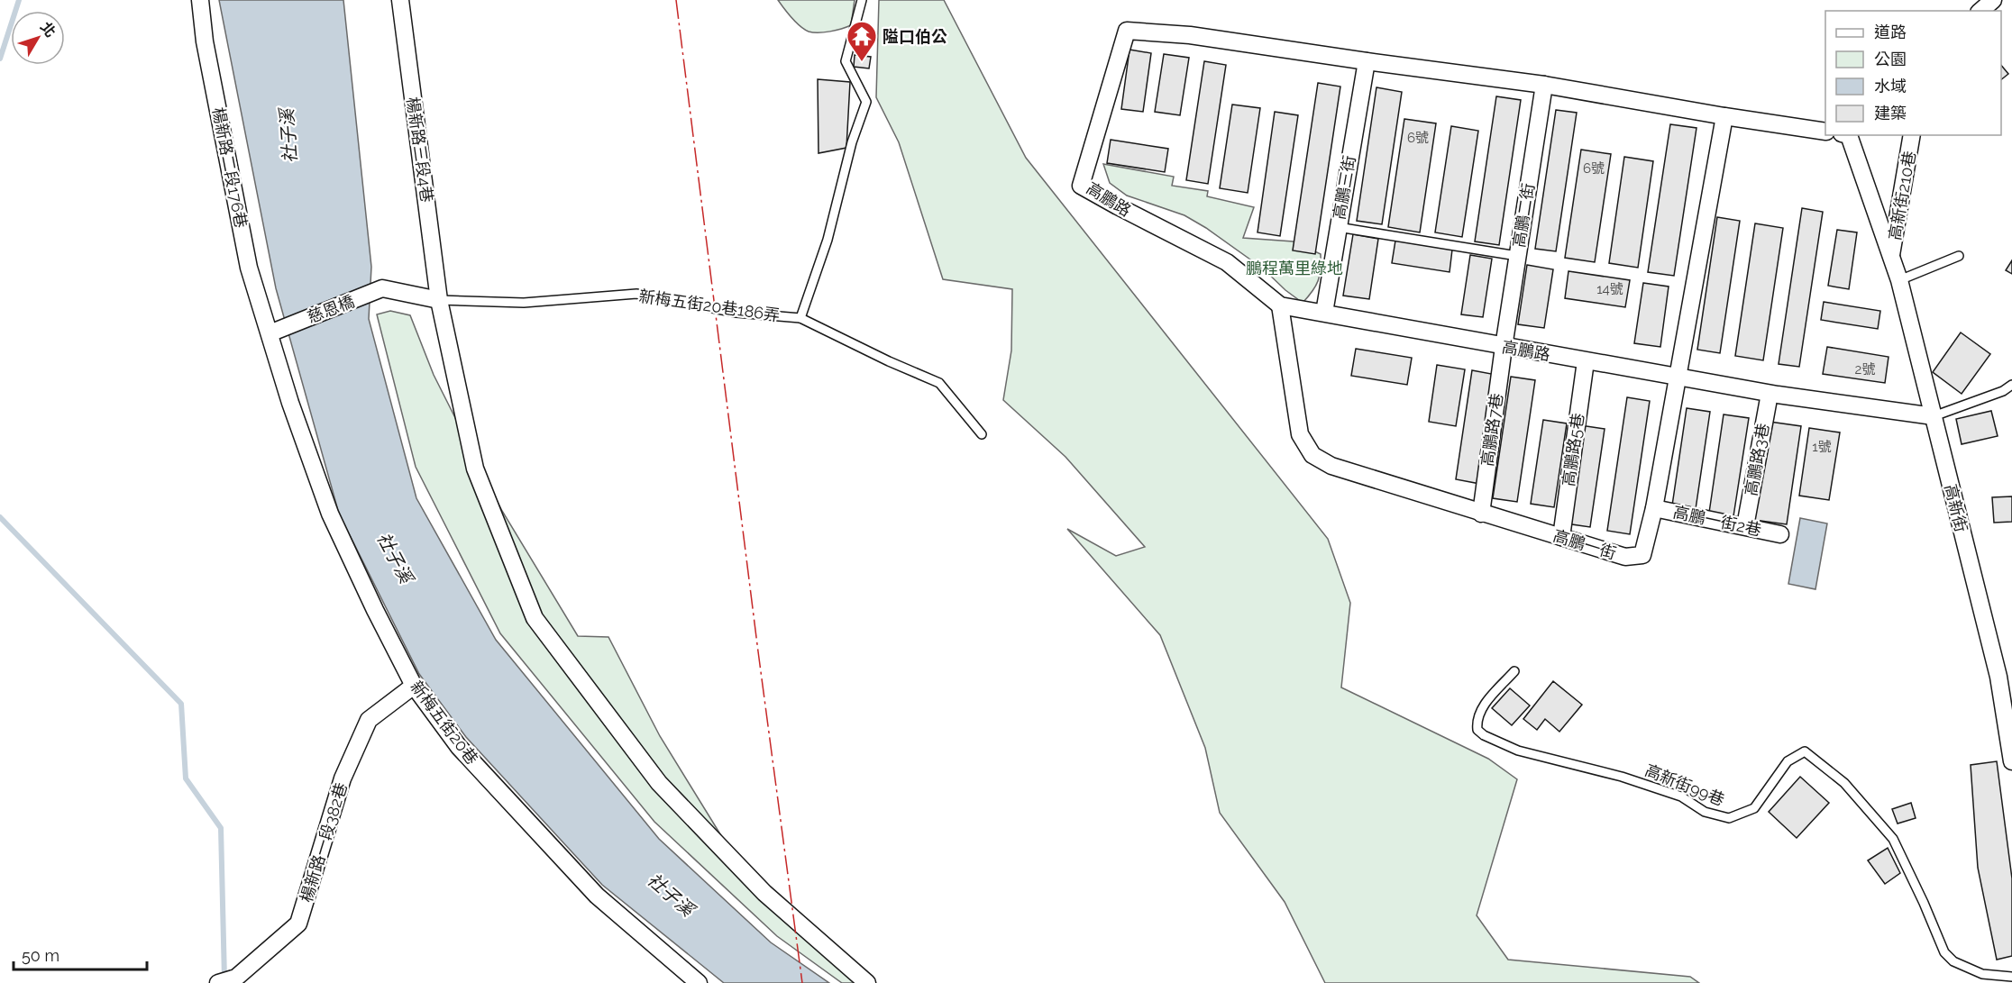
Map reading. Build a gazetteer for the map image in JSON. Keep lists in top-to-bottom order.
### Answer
{
  "streets": {
    "street": [
      "楊新路三段4巷",
      "楊新路二段176巷",
      "高鵬三街",
      "高新街210巷",
      "高鵬路",
      "高鵬二街",
      "新梅五街20巷186弄",
      "慈恩橋",
      "高鵬路7巷",
      "高鵬路5巷",
      "高鵬路3巷",
      "高新街",
      "高鵬一街2巷",
      "高鵬一街",
      "新梅五街20巷",
      "楊新路一段382巷"
    ],
    "lane": ["高新街99巷"]
  },
  "crossings": [
    ["楊新路三段4巷", "新梅五街20巷186弄"],
    ["楊新路二段176巷", "慈恩橋"],
    ["楊新路二段176巷", "新梅五街20巷"],
    ["高鵬三街", "高鵬路"],
    ["高新街210巷", "高新街"],
    ["高鵬路", "高鵬二街"],
    ["高鵬路", "高鵬路7巷"],
    ["高鵬路", "高鵬路5巷"],
    ["高鵬路", "高鵬路3巷"],
    ["高鵬路", "高新街"],
    ["高鵬路", "高鵬一街"],
    ["高鵬二街", "高鵬路7巷"],
    ["新梅五街20巷186弄", "慈恩橋"],
    ["慈恩橋", "新梅五街20巷"],
    ["高鵬路7巷", "高鵬一街"],
    ["高鵬路5巷", "高鵬一街"],
    ["高鵬路3巷", "高鵬一街2巷"],
    ["高鵬一街2巷", "高鵬一街"],
    ["新梅五街20巷", "楊新路一段382巷"]
  ],
  "water": ["社子溪"],
  "parks": ["鵬程萬里綠地"],
  "places": {
    "temple": ["隘口伯公"]
  },
  "house_numbers": [
    "6號",
    "6號",
    "14號",
    "2號",
    "1號"
  ],
  "legend": [
    "道路",
    "公園",
    "水域",
    "建築"
  ],
  "scale_bar": "50 m",
  "north": "top right"
}
